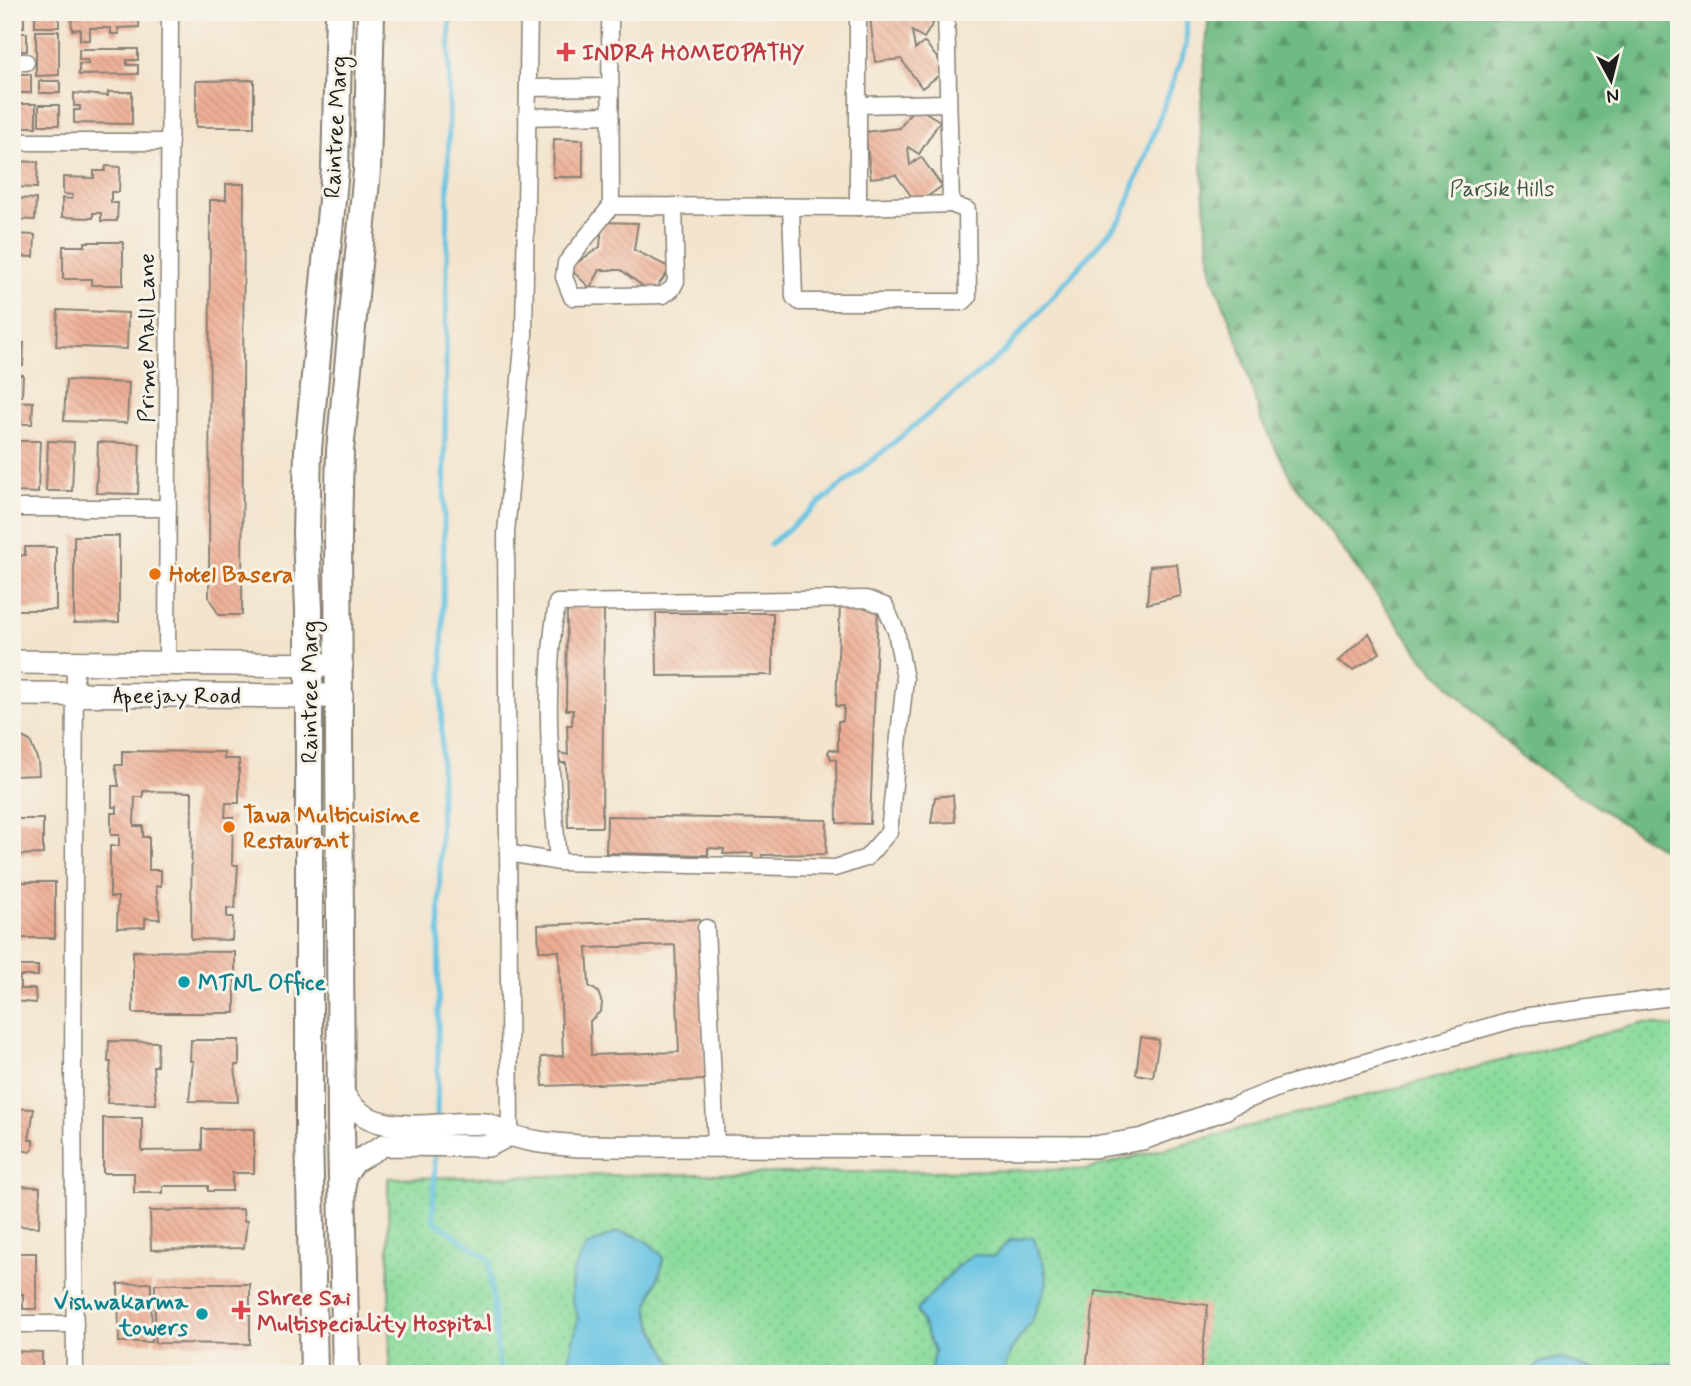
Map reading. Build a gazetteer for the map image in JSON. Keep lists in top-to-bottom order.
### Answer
{
  "streets": {
    "main road": ["Raintree Marg", "Apeejay Road"],
    "street": ["Prime Mall Lane"]
  },
  "crossings": [
    ["Raintree Marg", "Apeejay Road"],
    ["Prime Mall Lane", "Apeejay Road"]
  ],
  "parks": ["Parsik Hills"],
  "places": {
    "health": ["INDRA HOMEOPATHY", "Shree Sai Multispeciality Hospital"],
    "other": [
      "Hotel Basera",
      "Tawa Multicuisine Restaurant",
      "MTNL Office",
      "Vishwakarma towers"
    ]
  },
  "north": "bottom"
}
